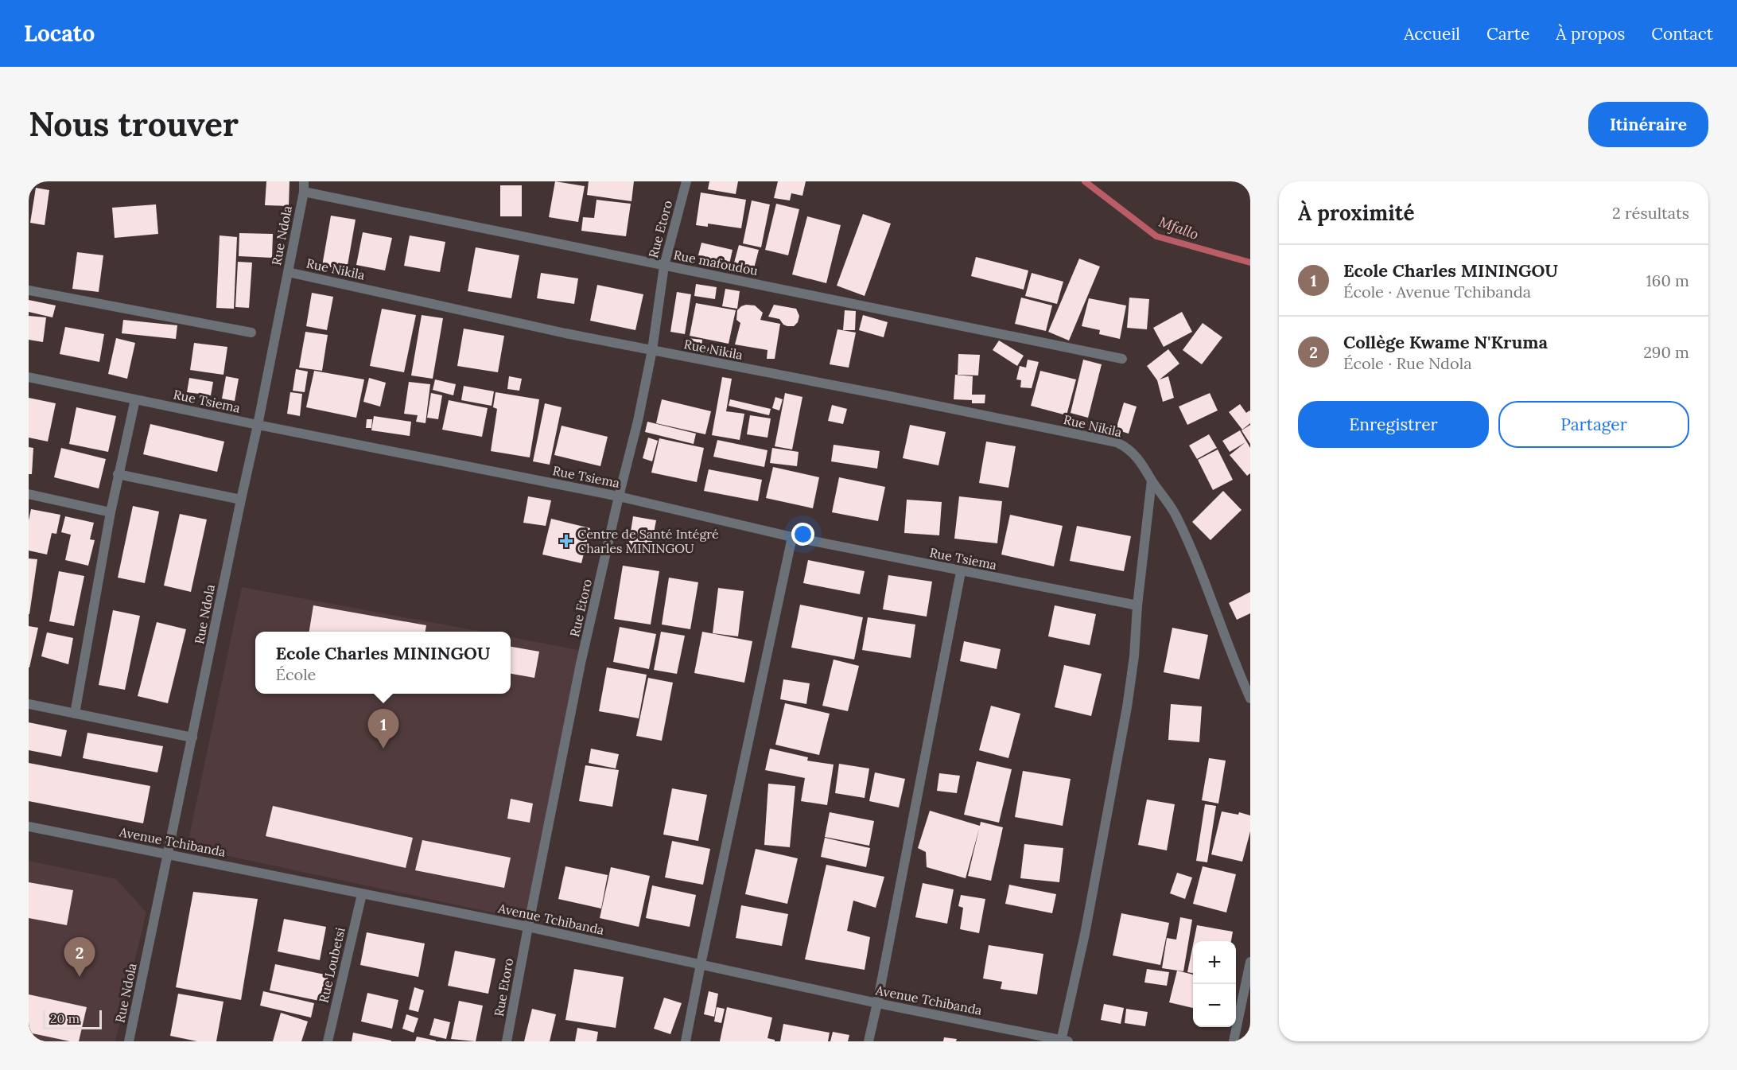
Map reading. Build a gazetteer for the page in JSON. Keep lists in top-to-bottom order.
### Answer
{
  "streets": {
    "street": [
      "Rue Etoro",
      "Rue Ndola",
      "Rue mafoudou",
      "Rue Nikila",
      "Rue Tsiema",
      "Avenue Tchibanda",
      "Rue Loubetsi"
    ]
  },
  "crossings": [
    ["Rue Etoro", "Rue mafoudou"],
    ["Rue Etoro", "Rue Nikila"],
    ["Rue Etoro", "Rue Tsiema"],
    ["Rue Etoro", "Avenue Tchibanda"],
    ["Rue Ndola", "Rue mafoudou"],
    ["Rue Ndola", "Rue Nikila"],
    ["Rue Ndola", "Rue Tsiema"],
    ["Rue Ndola", "Avenue Tchibanda"],
    ["Avenue Tchibanda", "Rue Loubetsi"]
  ],
  "water": ["Mfallo"],
  "places": {
    "health": ["Centre de Santé Intégré Charles MININGOU"]
  },
  "scale_bar": "20 m",
  "page": {
    "header": "Locato",
    "nav": [
      "Accueil",
      "Carte",
      "À propos",
      "Contact"
    ],
    "buttons": [
      "Itinéraire",
      ["Enregistrer", "Partager"]
    ],
    "title": "Nous trouver",
    "heading": ["À proximité", "2 résultats"],
    "list": [
      {
        "mark": "1",
        "name": "Ecole Charles MININGOU",
        "note": "École · Avenue Tchibanda",
        "value": "160 m"
      },
      {
        "mark": "2",
        "name": "Collège Kwame N'Kruma",
        "note": "École · Rue Ndola",
        "value": "290 m"
      }
    ],
    "popup": ["Ecole Charles MININGOU", "École"],
    "pins": ["1", "2"],
    "map_buttons": ["+", "−"],
    "scale": "20 m"
  }
}
